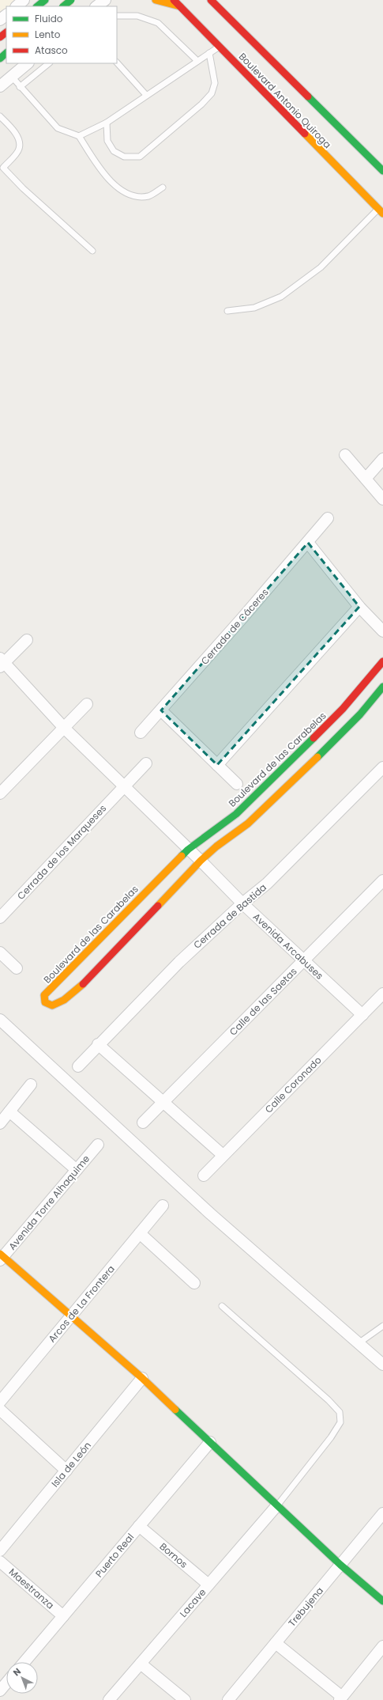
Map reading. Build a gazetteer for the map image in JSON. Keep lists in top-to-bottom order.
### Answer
{
  "streets": {
    "street": [
      "Boulevard Antonio Quiroga",
      "Cerrada de Cáceres",
      "Boulevard de las Carabelas",
      "Cerrada de los Marqueses",
      "Cerrada de Bastida",
      "Avenida Arcabuses",
      "Calle de las Saetas",
      "Calle Coronado",
      "Avenida Torre Alhaquime",
      "Arcos de La Frontera",
      "Isla de León",
      "Puerto Real",
      "Bornos",
      "Maestranza",
      "Lacave",
      "Trebujena"
    ]
  },
  "crossings": [
    ["Boulevard de las Carabelas", "Avenida Arcabuses"],
    ["Cerrada de Bastida", "Avenida Arcabuses"],
    ["Avenida Arcabuses", "Calle de las Saetas"],
    ["Avenida Arcabuses", "Calle Coronado"],
    ["Puerto Real", "Bornos"],
    ["Puerto Real", "Maestranza"],
    ["Bornos", "Lacave"]
  ],
  "legend": ["Fluido", "Lento", "Atasco"],
  "north": "top left"
}
